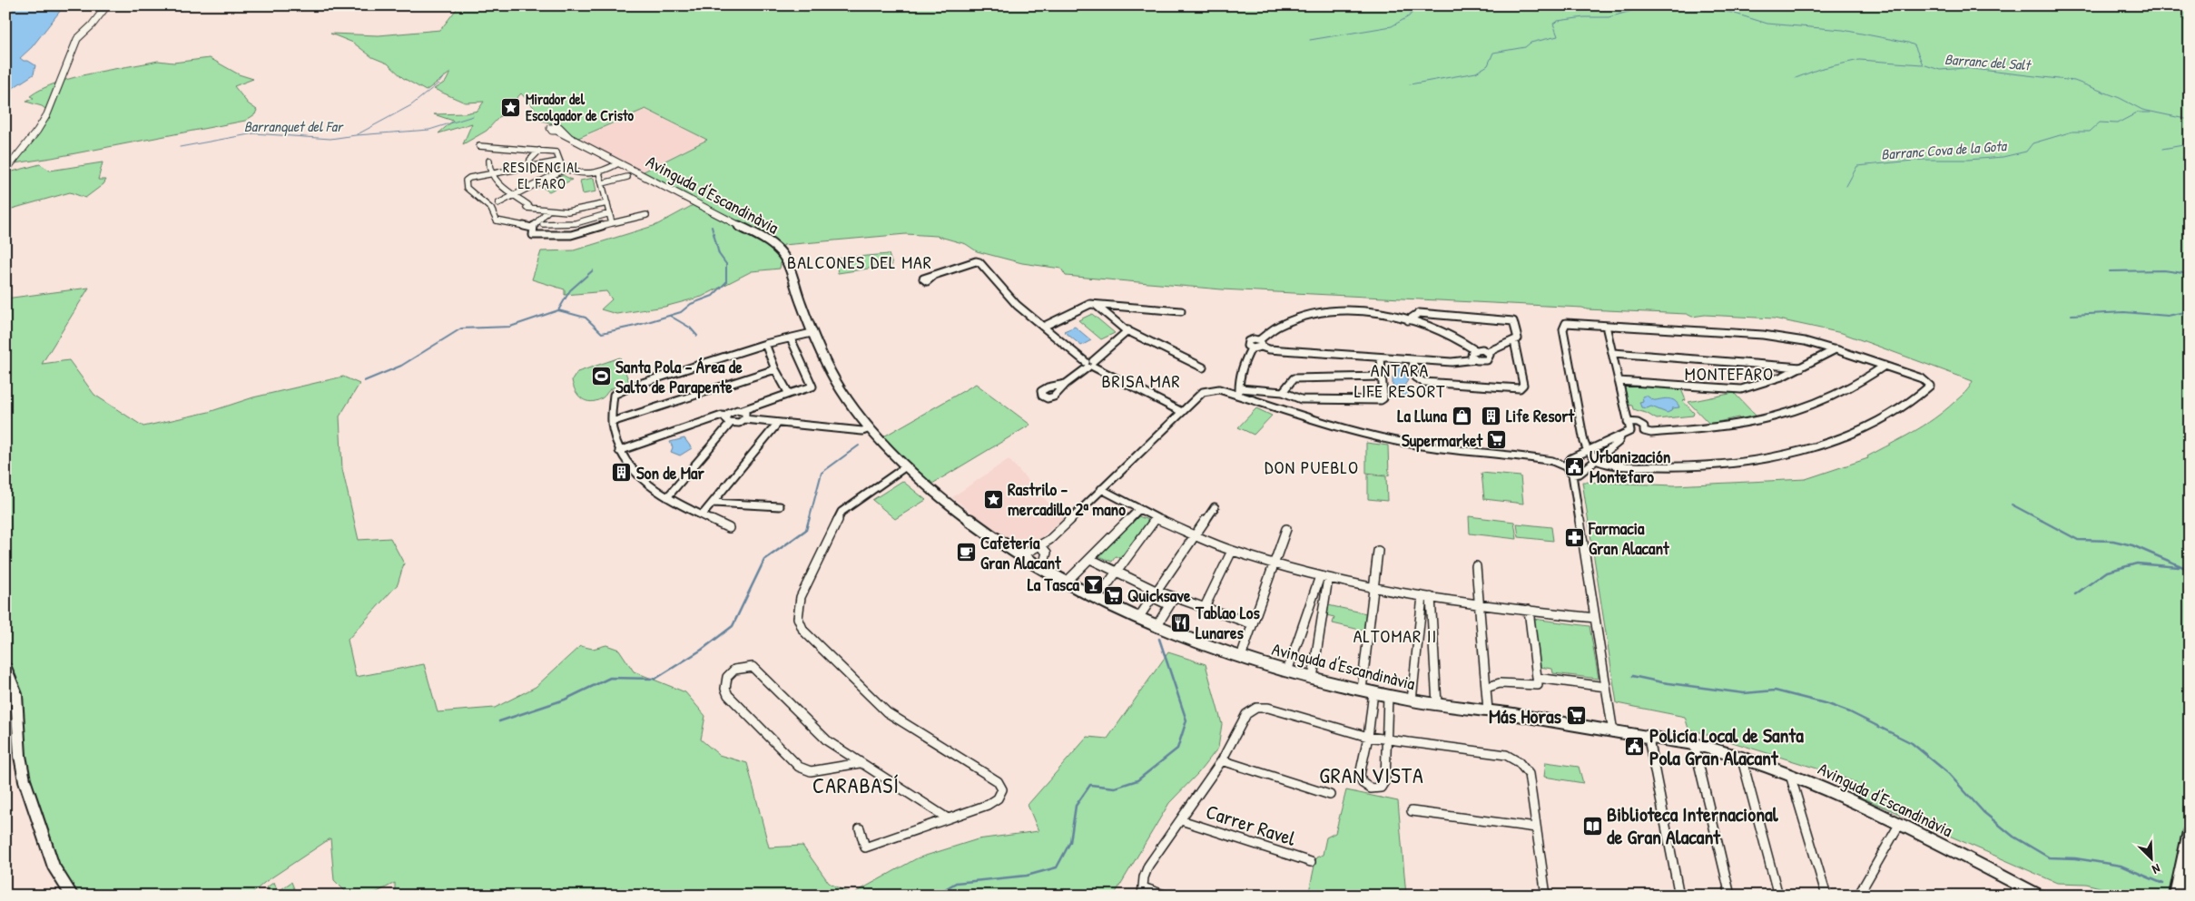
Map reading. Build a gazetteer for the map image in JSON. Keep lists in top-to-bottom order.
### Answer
{
  "streets": {
    "street": ["Avinguda d'Escandinàvia", "Carrer Ravel"]
  },
  "districts": [
    "RESIDENCIAL EL FARO",
    "BALCONES DEL MAR",
    "ANTARA LIFE RESORT",
    "MONTEFARO",
    "BRISA MAR",
    "DON PUEBLO",
    "ALTOMAR II",
    "GRAN VISTA",
    "CARABASÍ"
  ],
  "water": ["Barranc del Salt", "Barranquet del Far", "Barranc Cova de la Gota"],
  "places": {
    "place": ["Mirador del Escolgador de Cristo", "Rastrilo - mercadillo 2ª mano"],
    "sports": ["Santa Pola - Área de Salto de Parapente"],
    "shop": ["La Lluna"],
    "building": ["Life Resort", "Son de Mar"],
    "supermarket": ["Supermarket", "Quicksave", "Más Horas"],
    "public building": ["Urbanización Montefaro", "Policía Local de Santa Pola Gran Alacant"],
    "pharmacy": ["Farmacia Gran Alacant"],
    "cafe": ["Cafetería Gran Alacant"],
    "bar": ["La Tasca"],
    "restaurant": ["Tablao Los Lunares"],
    "library": ["Biblioteca Internacional de Gran Alacant"]
  },
  "north": "bottom right"
}
